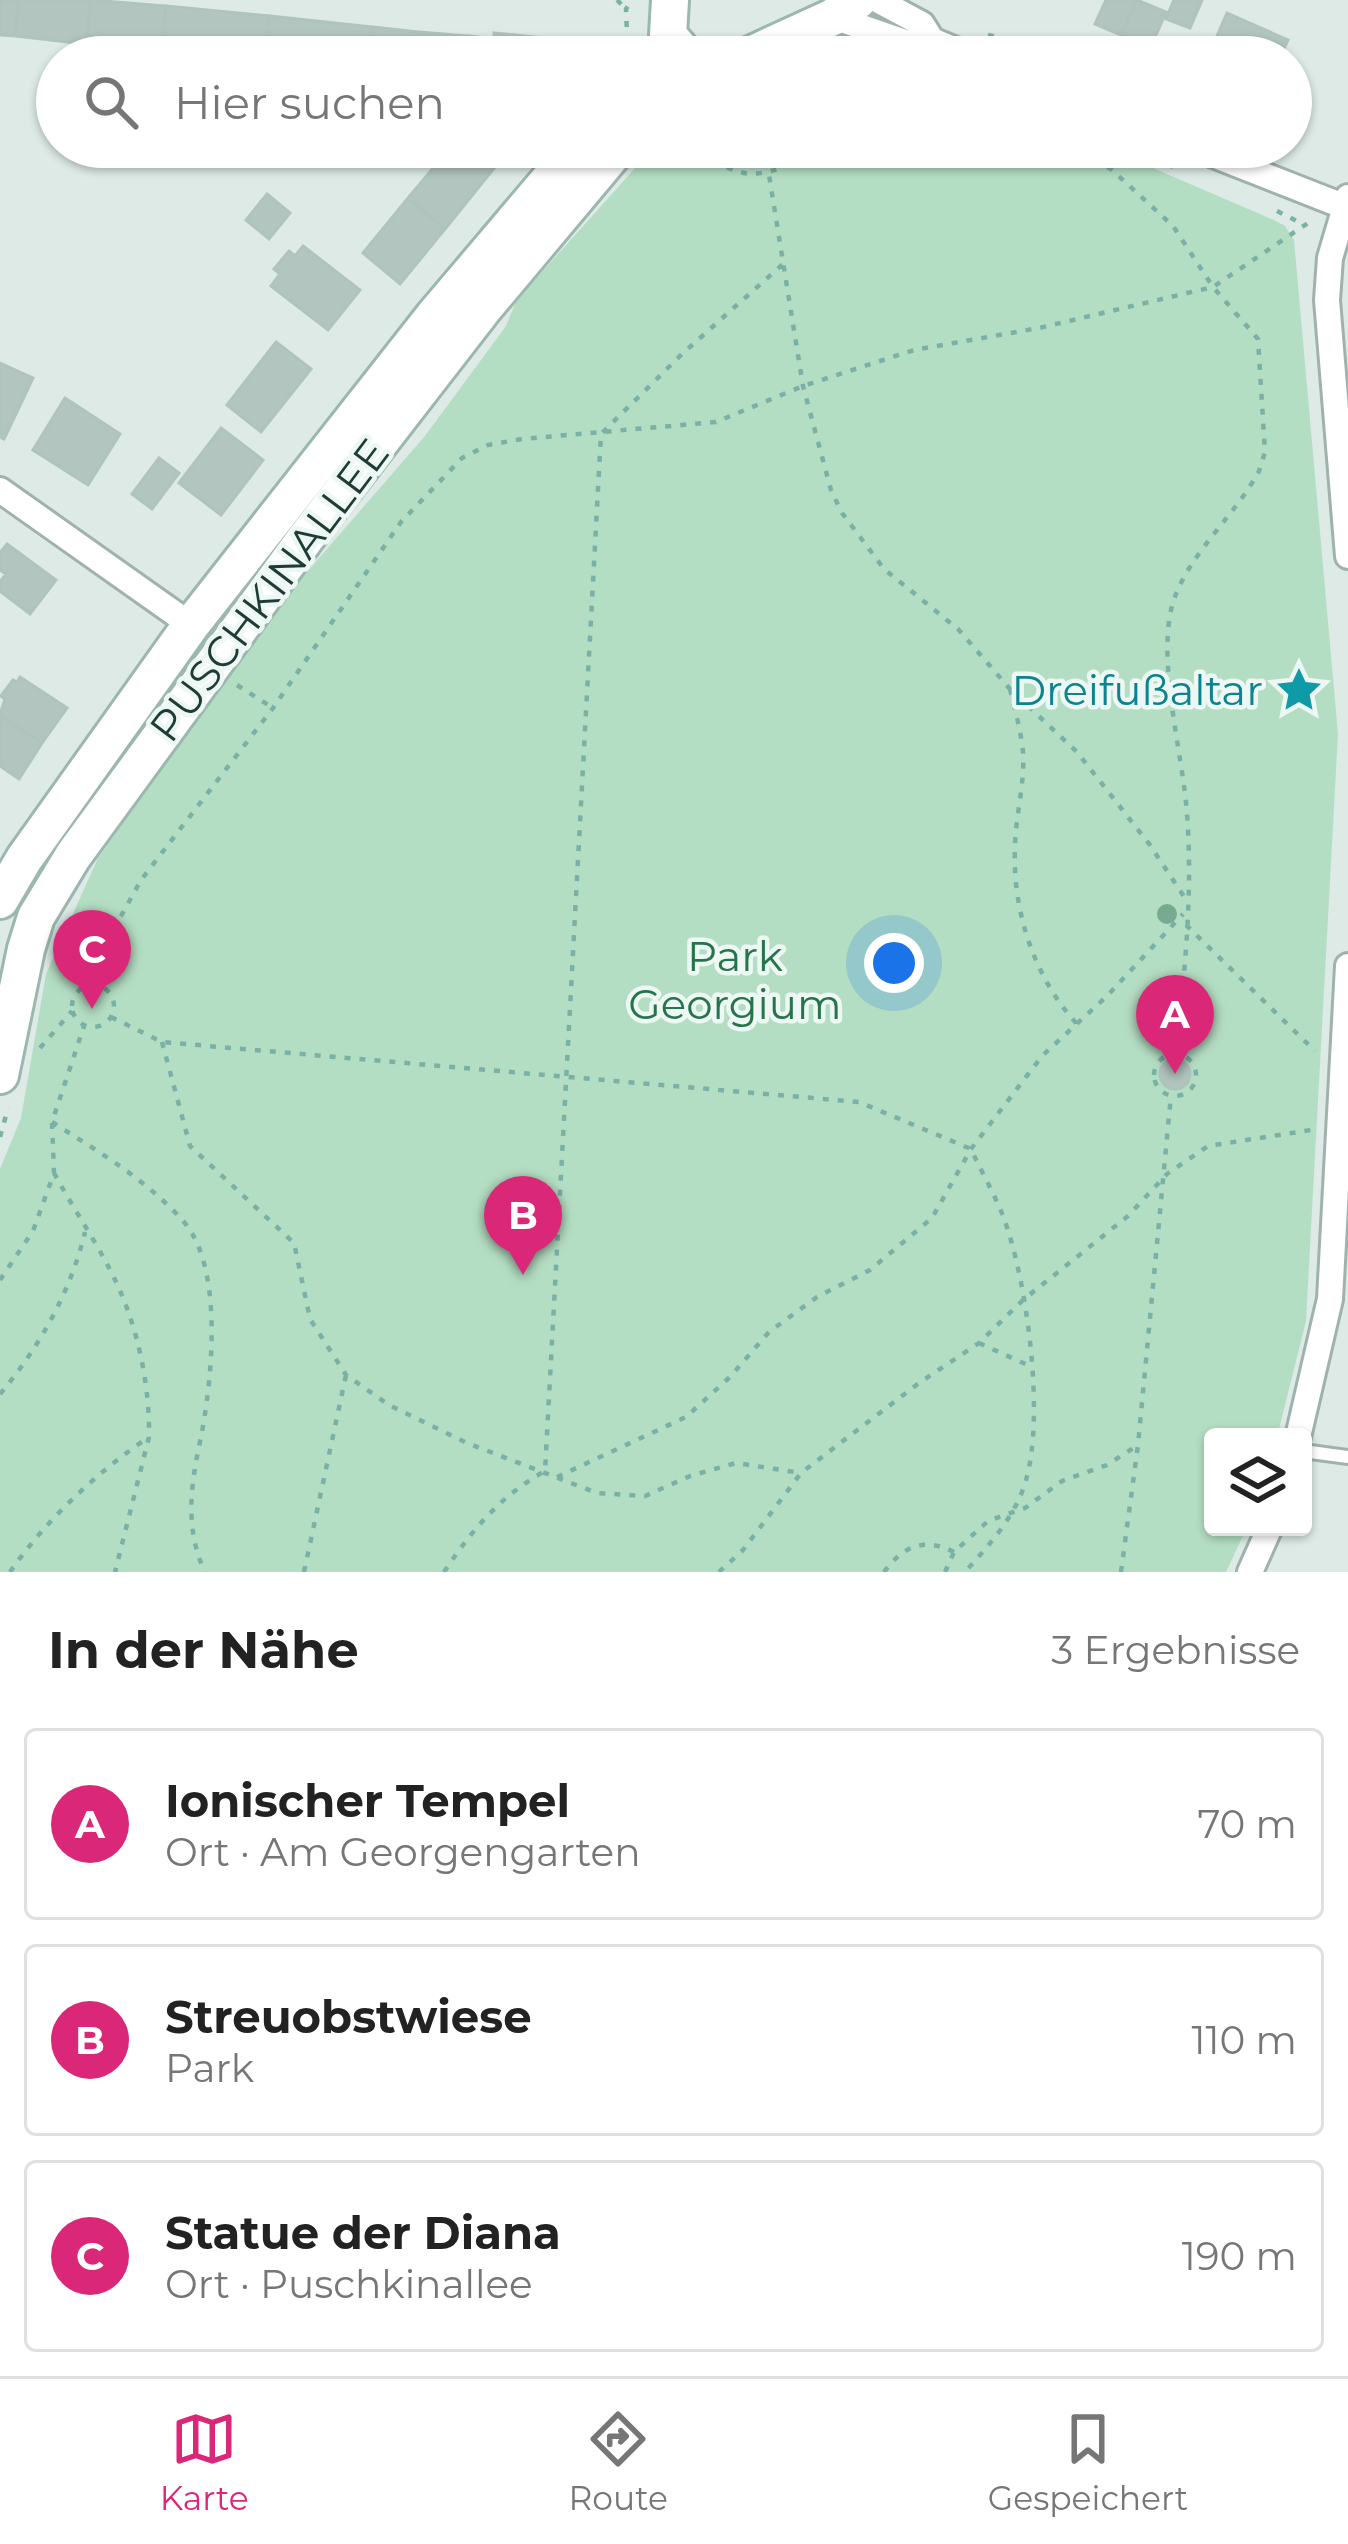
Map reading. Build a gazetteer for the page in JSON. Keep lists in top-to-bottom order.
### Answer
{
  "streets": {
    "main road": ["PUSCHKINALLEE"]
  },
  "parks": ["Park Georgium"],
  "places": {
    "place": ["Dreifußaltar"]
  },
  "page": {
    "search": "Hier suchen",
    "pins": ["C", "A", "B"],
    "heading": ["In der Nähe", "3 Ergebnisse"],
    "list": [
      {
        "mark": "A",
        "name": "Ionischer Tempel",
        "note": "Ort · Am Georgengarten",
        "value": "70 m"
      },
      {
        "mark": "B",
        "name": "Streuobstwiese",
        "note": "Park",
        "value": "110 m"
      },
      {
        "mark": "C",
        "name": "Statue der Diana",
        "note": "Ort · Puschkinallee",
        "value": "190 m"
      }
    ],
    "nav": ["Karte", "Route", "Gespeichert"]
  }
}
